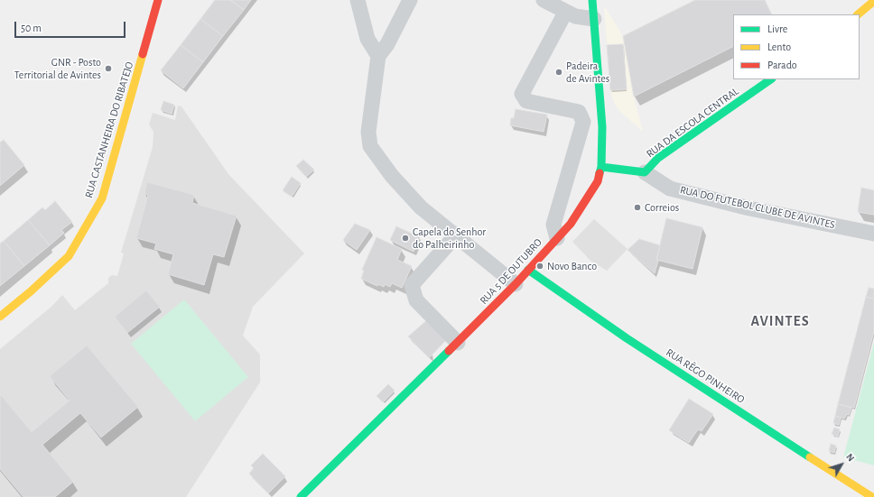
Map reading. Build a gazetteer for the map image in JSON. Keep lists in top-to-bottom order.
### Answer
{
  "streets": {
    "street": [
      "RUA DA ESCOLA CENTRAL",
      "RUA CASTANHEIRA DO RIBATEJO",
      "RUA DO FUTEBOL CLUBE DE AVINTES",
      "RUA 5 DE OUTUBRO",
      "RUA RÊGO PINHEIRO"
    ]
  },
  "crossings": [
    ["RUA DA ESCOLA CENTRAL", "RUA DO FUTEBOL CLUBE DE AVINTES"],
    ["RUA DA ESCOLA CENTRAL", "RUA 5 DE OUTUBRO"],
    ["RUA 5 DE OUTUBRO", "RUA RÊGO PINHEIRO"]
  ],
  "districts": ["AVINTES"],
  "places": [
    "GNR - Posto Territorial de Avintes",
    "Padeira de Avintes",
    "Correios",
    "Capela do Senhor do Palheirinho",
    "Novo Banco"
  ],
  "legend": ["Livre", "Lento", "Parado"],
  "scale_bar": "50 m",
  "north": "top right"
}
